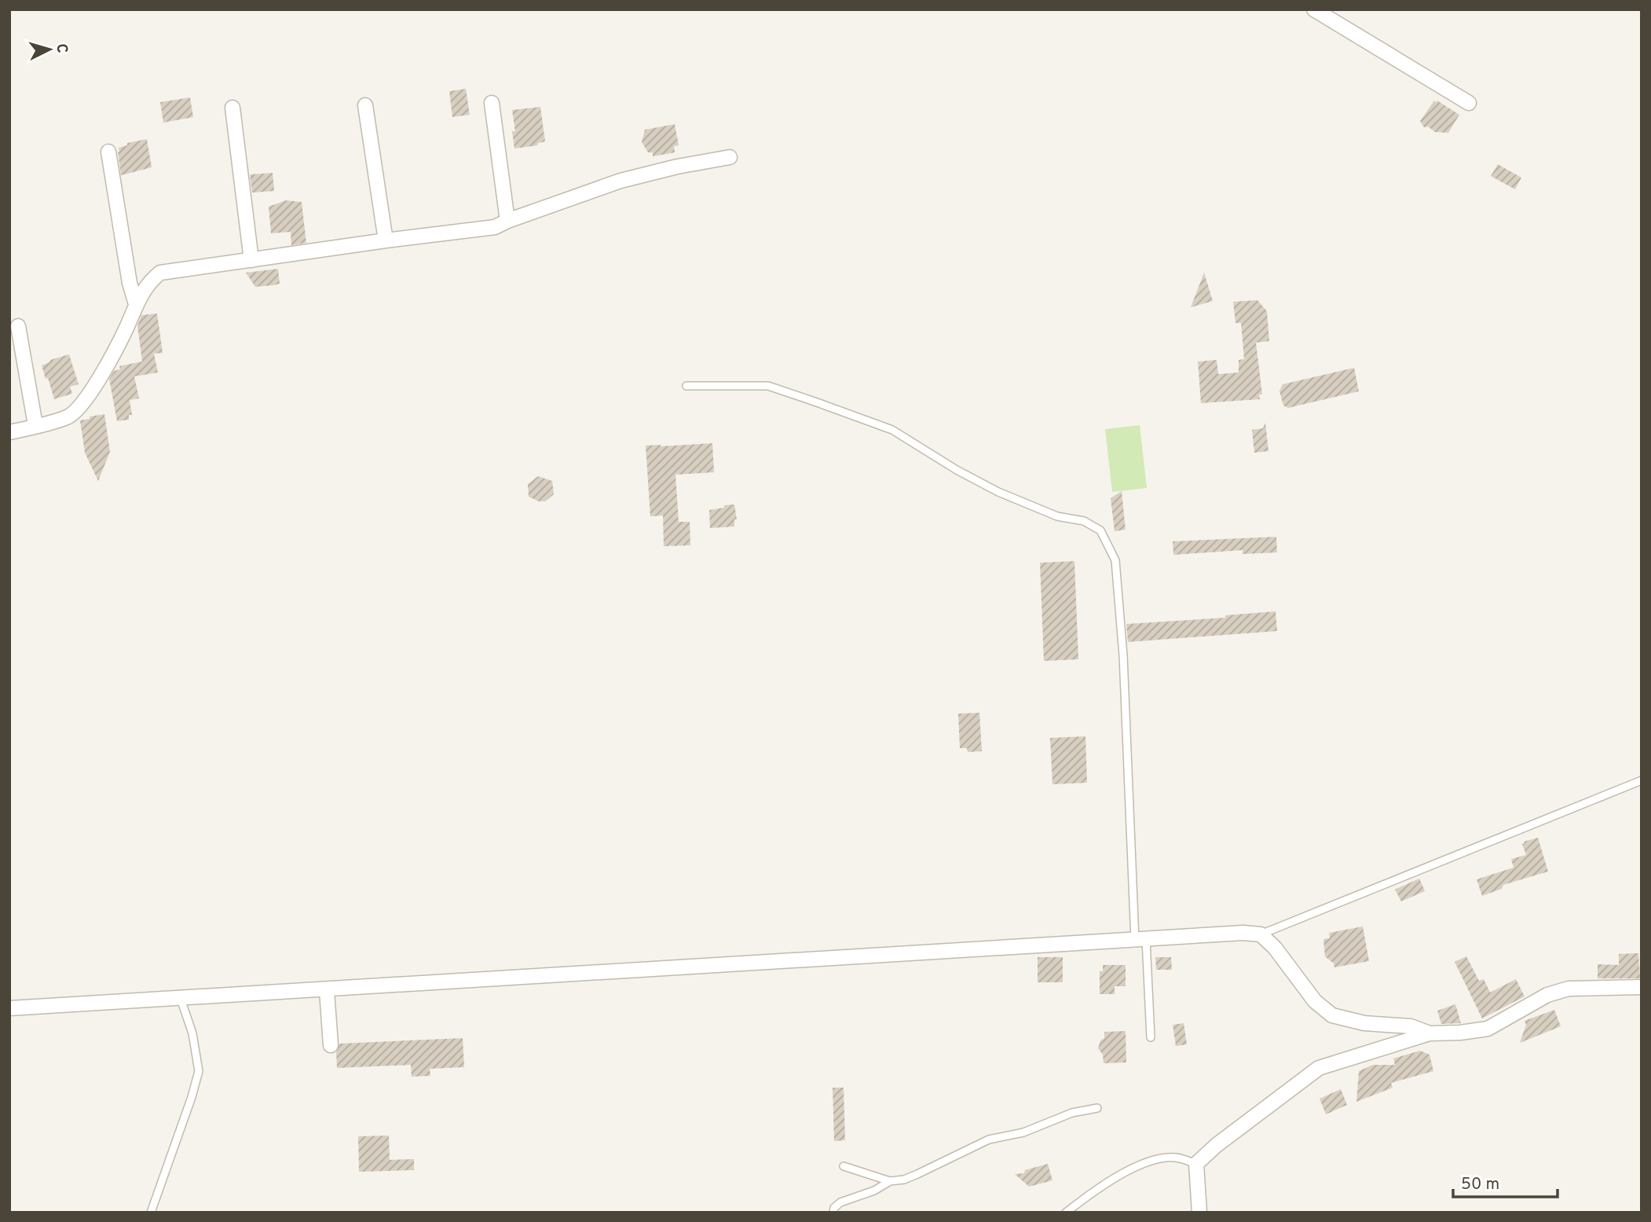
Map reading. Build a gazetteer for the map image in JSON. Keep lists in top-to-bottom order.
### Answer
{
  "scale_bar": "50 m",
  "north": "right"
}
